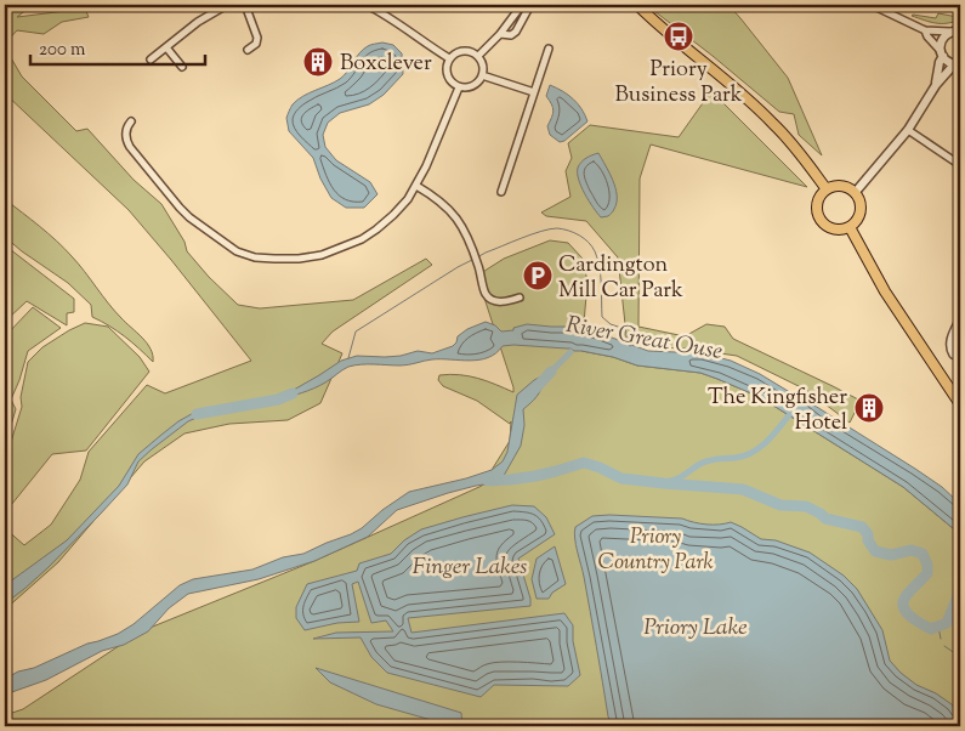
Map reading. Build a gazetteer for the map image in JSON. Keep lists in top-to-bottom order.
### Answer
{
  "water": ["River Great Ouse", "Finger Lakes", "Priory Lake"],
  "parks": ["Priory Country Park"],
  "places": {
    "bus stop": ["Priory Business Park"],
    "building": ["Boxclever", "The Kingfisher Hotel"],
    "parking": ["Cardington Mill Car Park"]
  },
  "scale_bar": "200 m"
}
